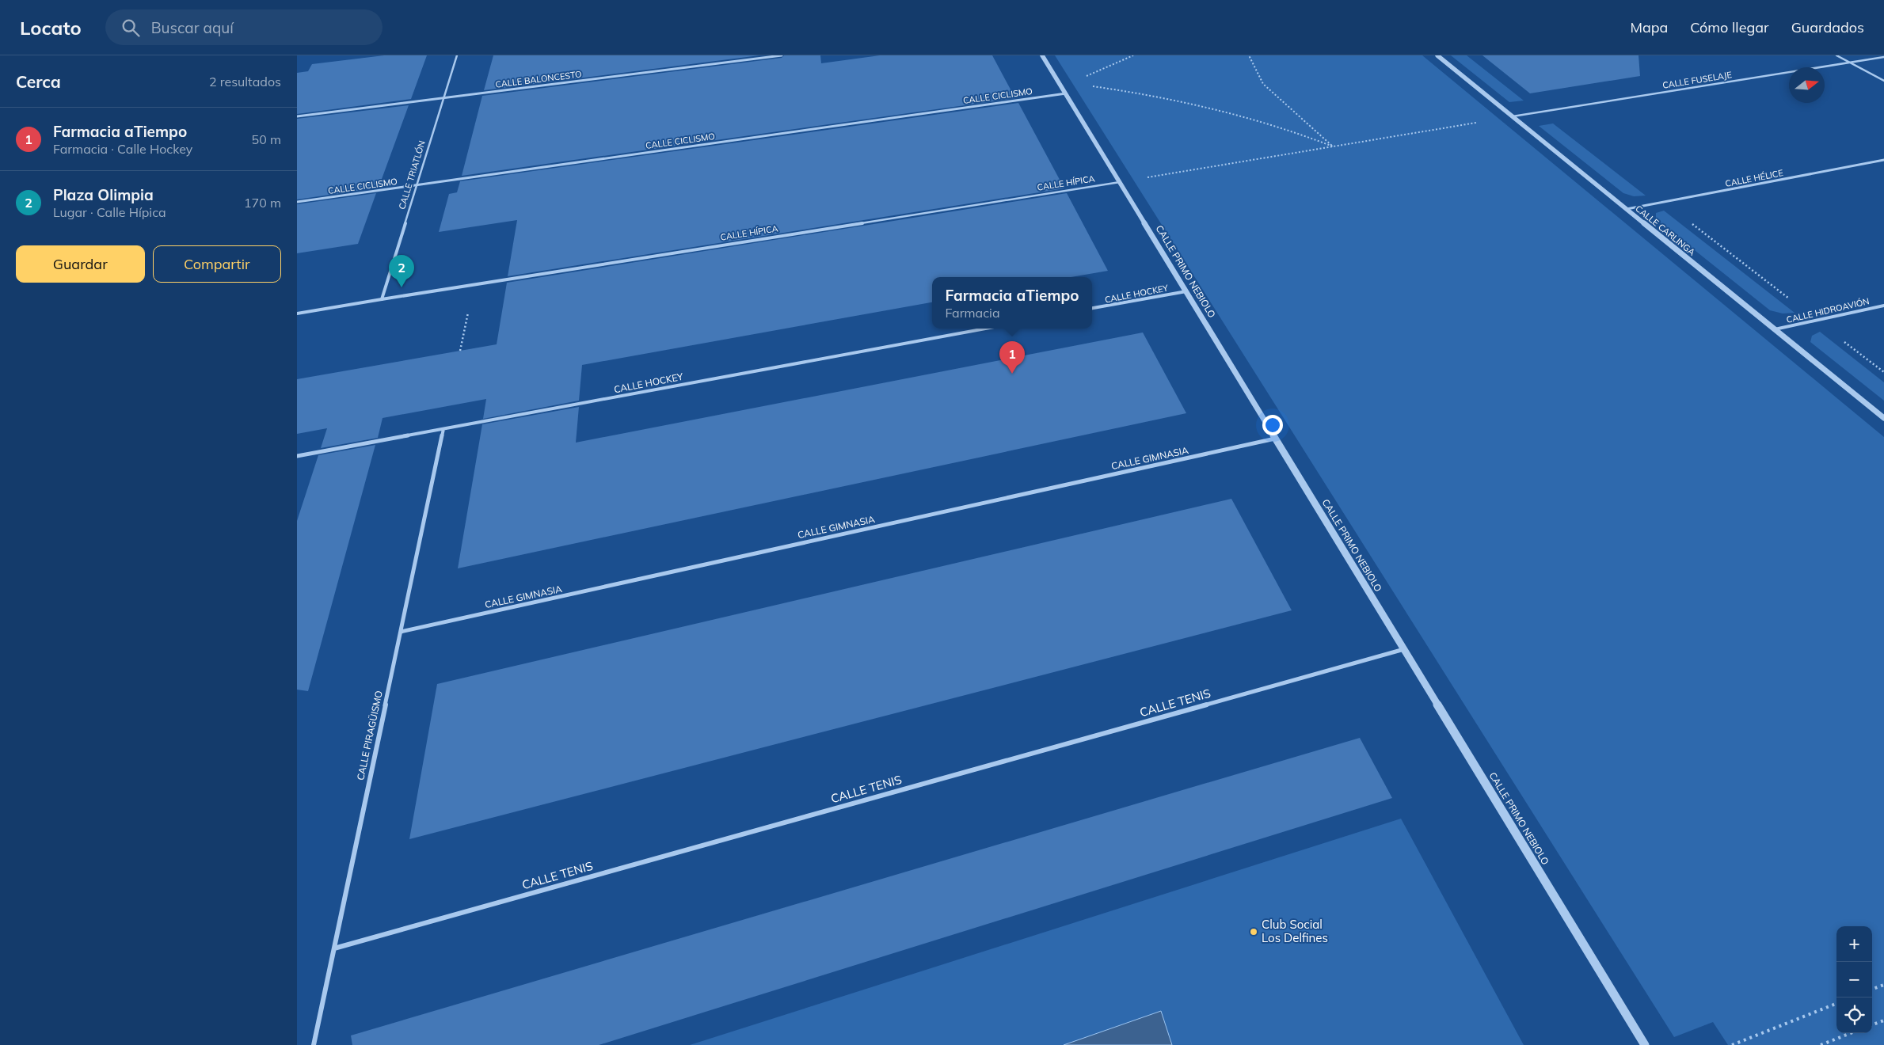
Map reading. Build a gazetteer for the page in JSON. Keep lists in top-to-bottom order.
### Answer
{
  "streets": {
    "street": [
      "CALLE BALONCESTO",
      "CALLE FUSELAJE",
      "CALLE CICLISMO",
      "CALLE TRIATLÓN",
      "CALLE HÉLICE",
      "CALLE HÍPICA",
      "CALLE CARLINGA",
      "CALLE PRIMO NEBIOLO",
      "CALLE HOCKEY",
      "CALLE HIDROAVIÓN",
      "CALLE GIMNASIA",
      "CALLE TENIS",
      "CALLE PIRAGÜISMO"
    ]
  },
  "crossings": [
    ["CALLE BALONCESTO", "CALLE TRIATLÓN"],
    ["CALLE FUSELAJE", "CALLE CARLINGA"],
    ["CALLE CICLISMO", "CALLE TRIATLÓN"],
    ["CALLE CICLISMO", "CALLE PRIMO NEBIOLO"],
    ["CALLE TRIATLÓN", "CALLE HÍPICA"],
    ["CALLE HÉLICE", "CALLE CARLINGA"],
    ["CALLE HÍPICA", "CALLE PRIMO NEBIOLO"],
    ["CALLE CARLINGA", "CALLE HIDROAVIÓN"],
    ["CALLE PRIMO NEBIOLO", "CALLE HOCKEY"],
    ["CALLE PRIMO NEBIOLO", "CALLE GIMNASIA"],
    ["CALLE PRIMO NEBIOLO", "CALLE TENIS"],
    ["CALLE HOCKEY", "CALLE PIRAGÜISMO"],
    ["CALLE GIMNASIA", "CALLE PIRAGÜISMO"],
    ["CALLE TENIS", "CALLE PIRAGÜISMO"]
  ],
  "places": ["Club Social Los Delfines"],
  "north": "right",
  "page": {
    "header": "Locato",
    "search": "Buscar aquí",
    "nav": ["Mapa", "Cómo llegar", "Guardados"],
    "heading": ["Cerca", "2 resultados"],
    "list": [
      {
        "mark": "1",
        "name": "Farmacia aTiempo",
        "note": "Farmacia · Calle Hockey",
        "value": "50 m"
      },
      {
        "mark": "2",
        "name": "Plaza Olimpia",
        "note": "Lugar · Calle Hípica",
        "value": "170 m"
      }
    ],
    "buttons": ["Guardar", "Compartir"],
    "pins": ["2", "1"],
    "popup": ["Farmacia aTiempo", "Farmacia"],
    "map_buttons": ["+", "−"]
  }
}
